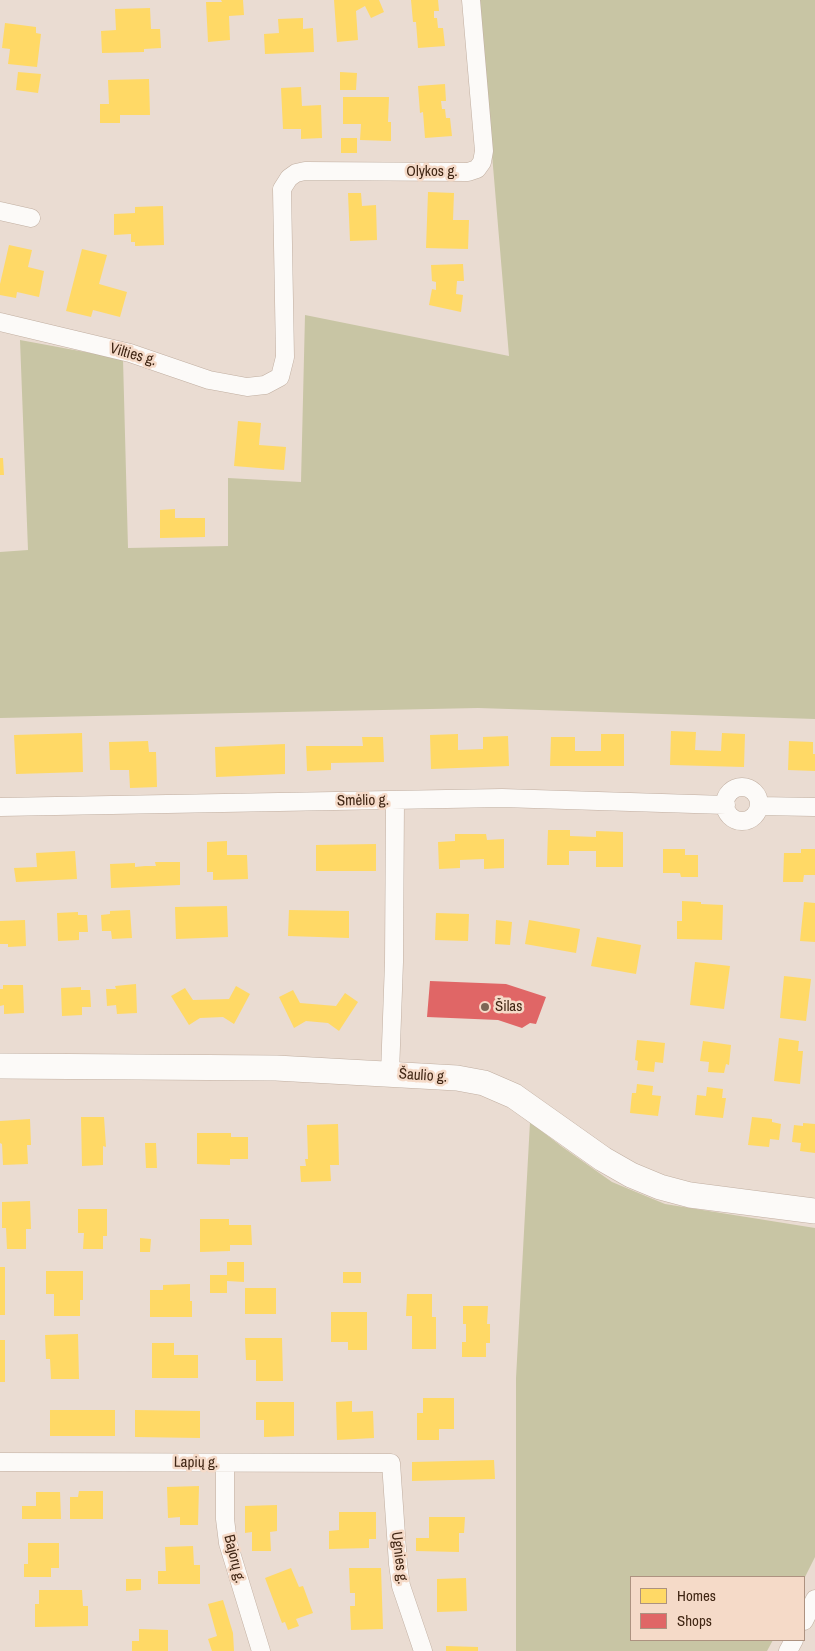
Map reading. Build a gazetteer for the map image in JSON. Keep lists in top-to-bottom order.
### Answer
{
  "streets": {
    "street": [
      "Olykos g.",
      "Vilties g.",
      "Smėlio g.",
      "Šaulio g.",
      "Lapių g.",
      "Ugnies g.",
      "Bajorų g."
    ]
  },
  "crossings": [
    ["Olykos g.", "Vilties g."],
    ["Lapių g.", "Ugnies g."],
    ["Lapių g.", "Bajorų g."]
  ],
  "places": ["Šilas"],
  "legend": ["Homes", "Shops"]
}
